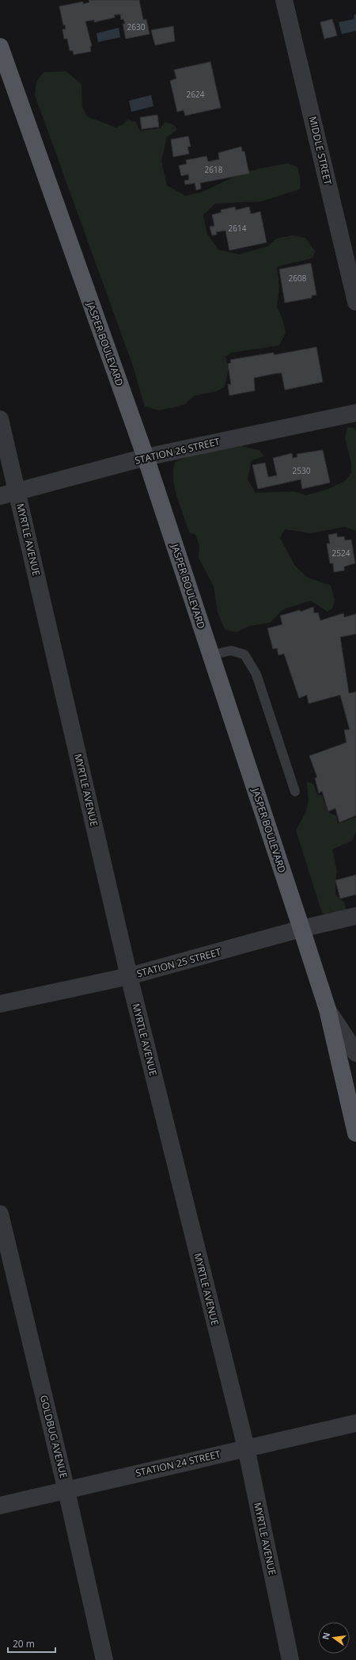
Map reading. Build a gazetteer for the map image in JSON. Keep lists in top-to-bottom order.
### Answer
{
  "streets": {
    "main road": ["JASPER BOULEVARD"],
    "street": [
      "MIDDLE STREET",
      "STATION 26 STREET",
      "MYRTLE AVENUE",
      "STATION 25 STREET",
      "GOLDBUG AVENUE",
      "STATION 24 STREET"
    ]
  },
  "crossings": [
    ["JASPER BOULEVARD", "STATION 26 STREET"],
    ["JASPER BOULEVARD", "STATION 25 STREET"],
    ["STATION 26 STREET", "MYRTLE AVENUE"],
    ["MYRTLE AVENUE", "STATION 25 STREET"],
    ["MYRTLE AVENUE", "STATION 24 STREET"],
    ["GOLDBUG AVENUE", "STATION 24 STREET"]
  ],
  "house_numbers": [
    "2630",
    "2624",
    "2618",
    "2614",
    "2608",
    "2530",
    "2524"
  ],
  "scale_bar": "20 m",
  "north": "left"
}
